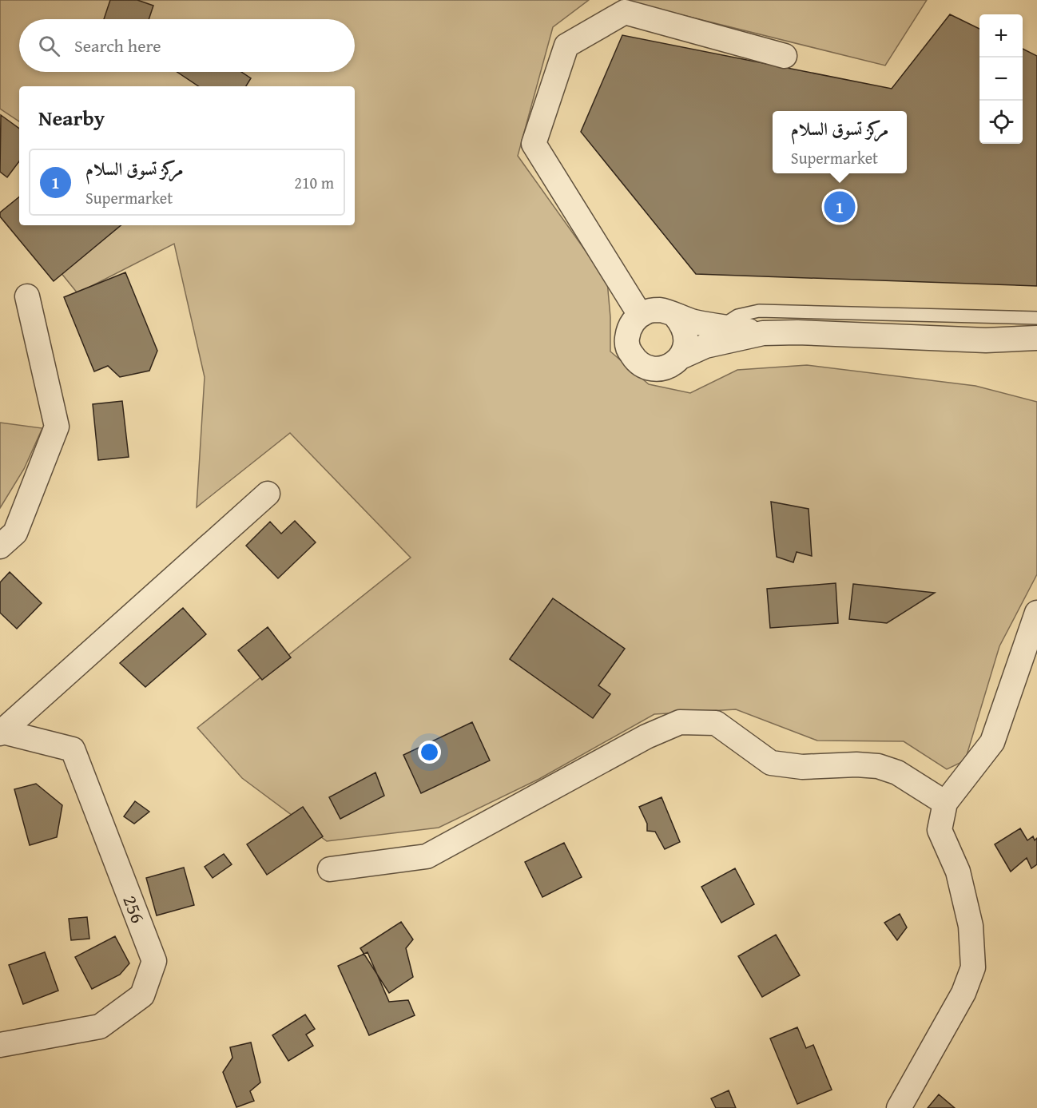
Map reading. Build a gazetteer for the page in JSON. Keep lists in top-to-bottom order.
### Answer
{
  "streets": {
    "street": ["256"]
  },
  "page": {
    "map_buttons": ["+", "−"],
    "search": "Search here",
    "heading": "Nearby",
    "popup": ["مركز تسوق السلام", "Supermarket"],
    "list": [
      {
        "mark": "1",
        "name": "مركز تسوق السلام",
        "note": "Supermarket",
        "value": "210 m"
      }
    ],
    "pins": "1"
  }
}
